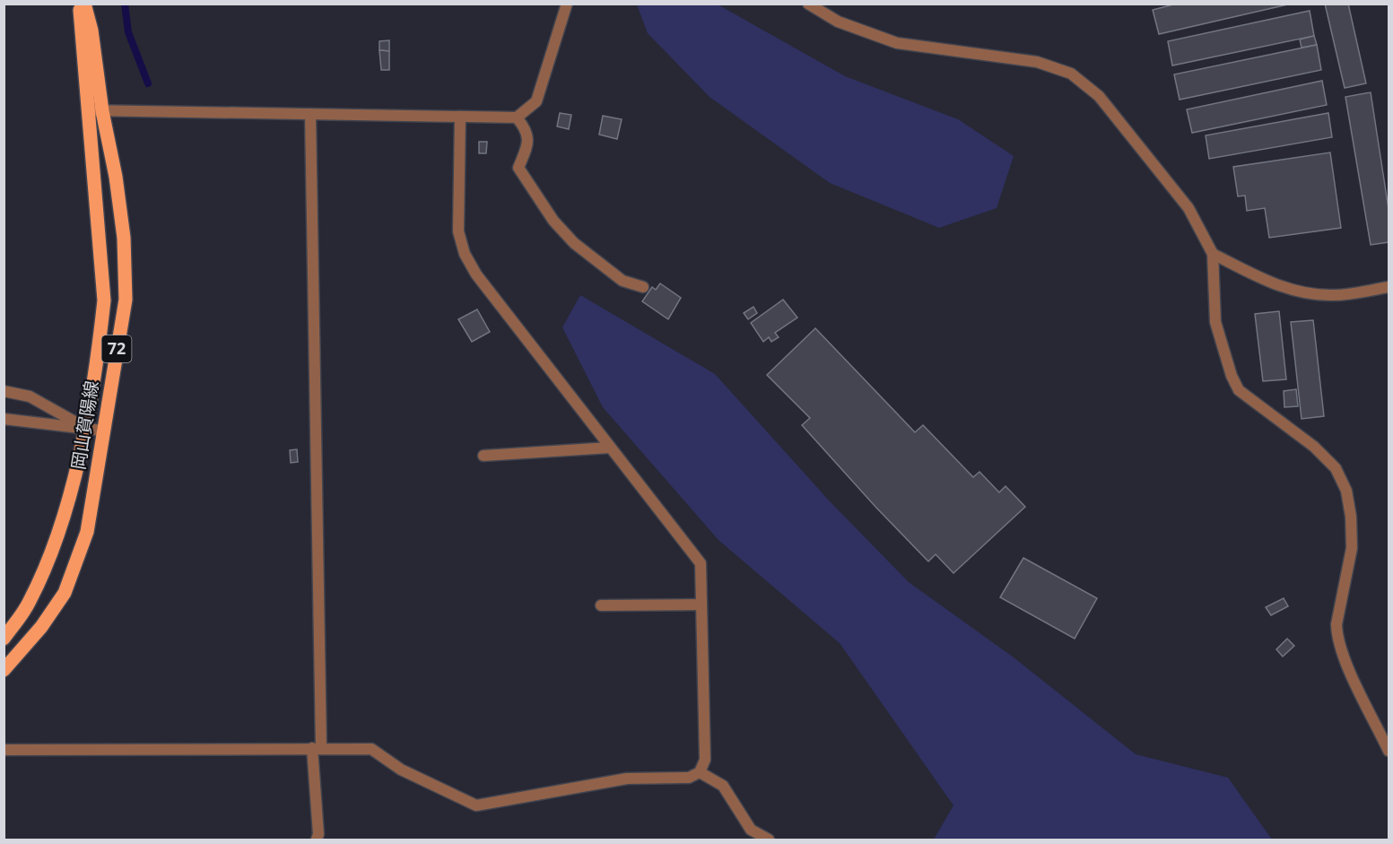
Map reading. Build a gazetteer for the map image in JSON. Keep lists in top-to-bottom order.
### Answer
{
  "streets": {
    "main road": ["72", "岡山賀陽線"]
  }
}
